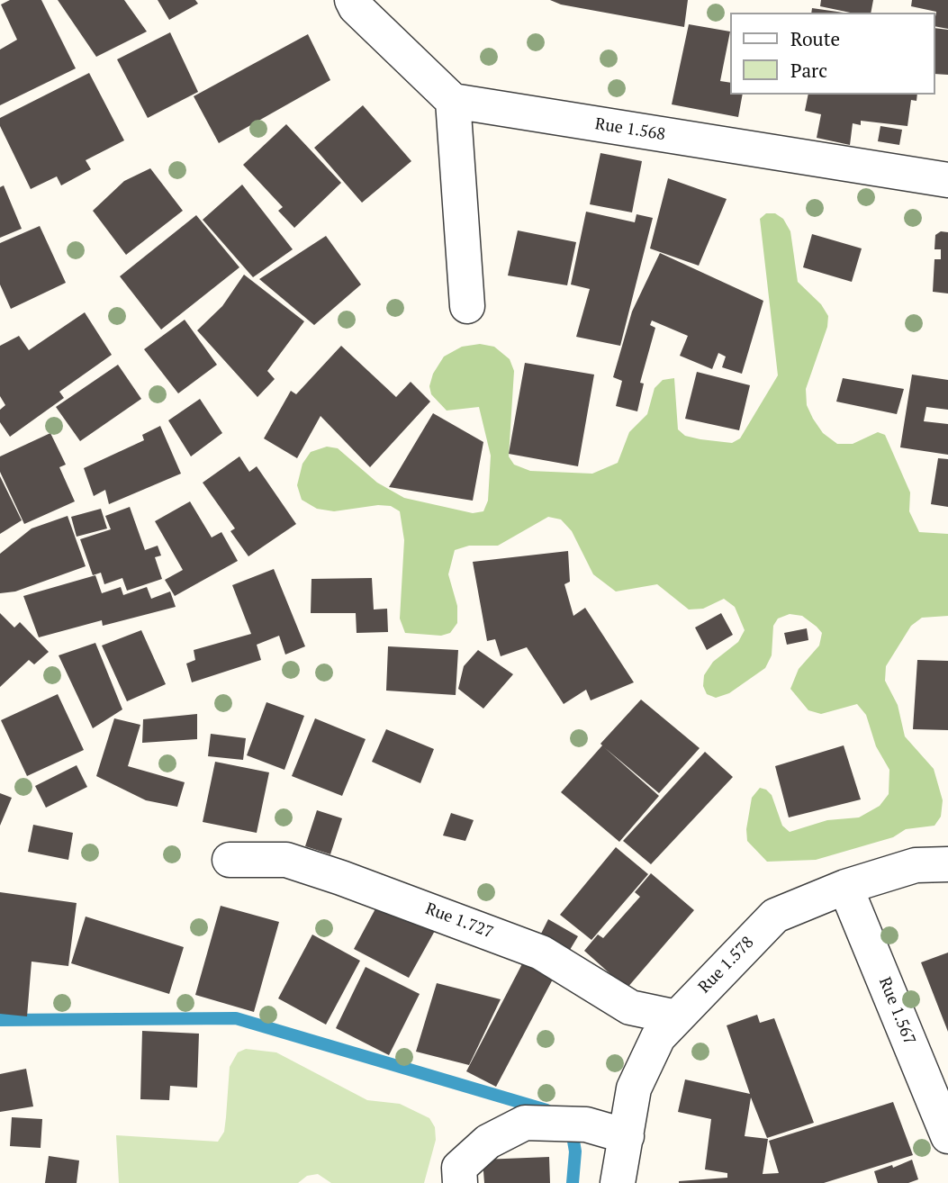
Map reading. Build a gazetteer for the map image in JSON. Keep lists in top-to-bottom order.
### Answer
{
  "streets": {
    "street": [
      "Rue 1.568",
      "Rue 1.727",
      "Rue 1.578",
      "Rue 1.567"
    ]
  },
  "crossings": [
    ["Rue 1.727", "Rue 1.578"],
    ["Rue 1.578", "Rue 1.567"]
  ],
  "legend": ["Route", "Parc"]
}
